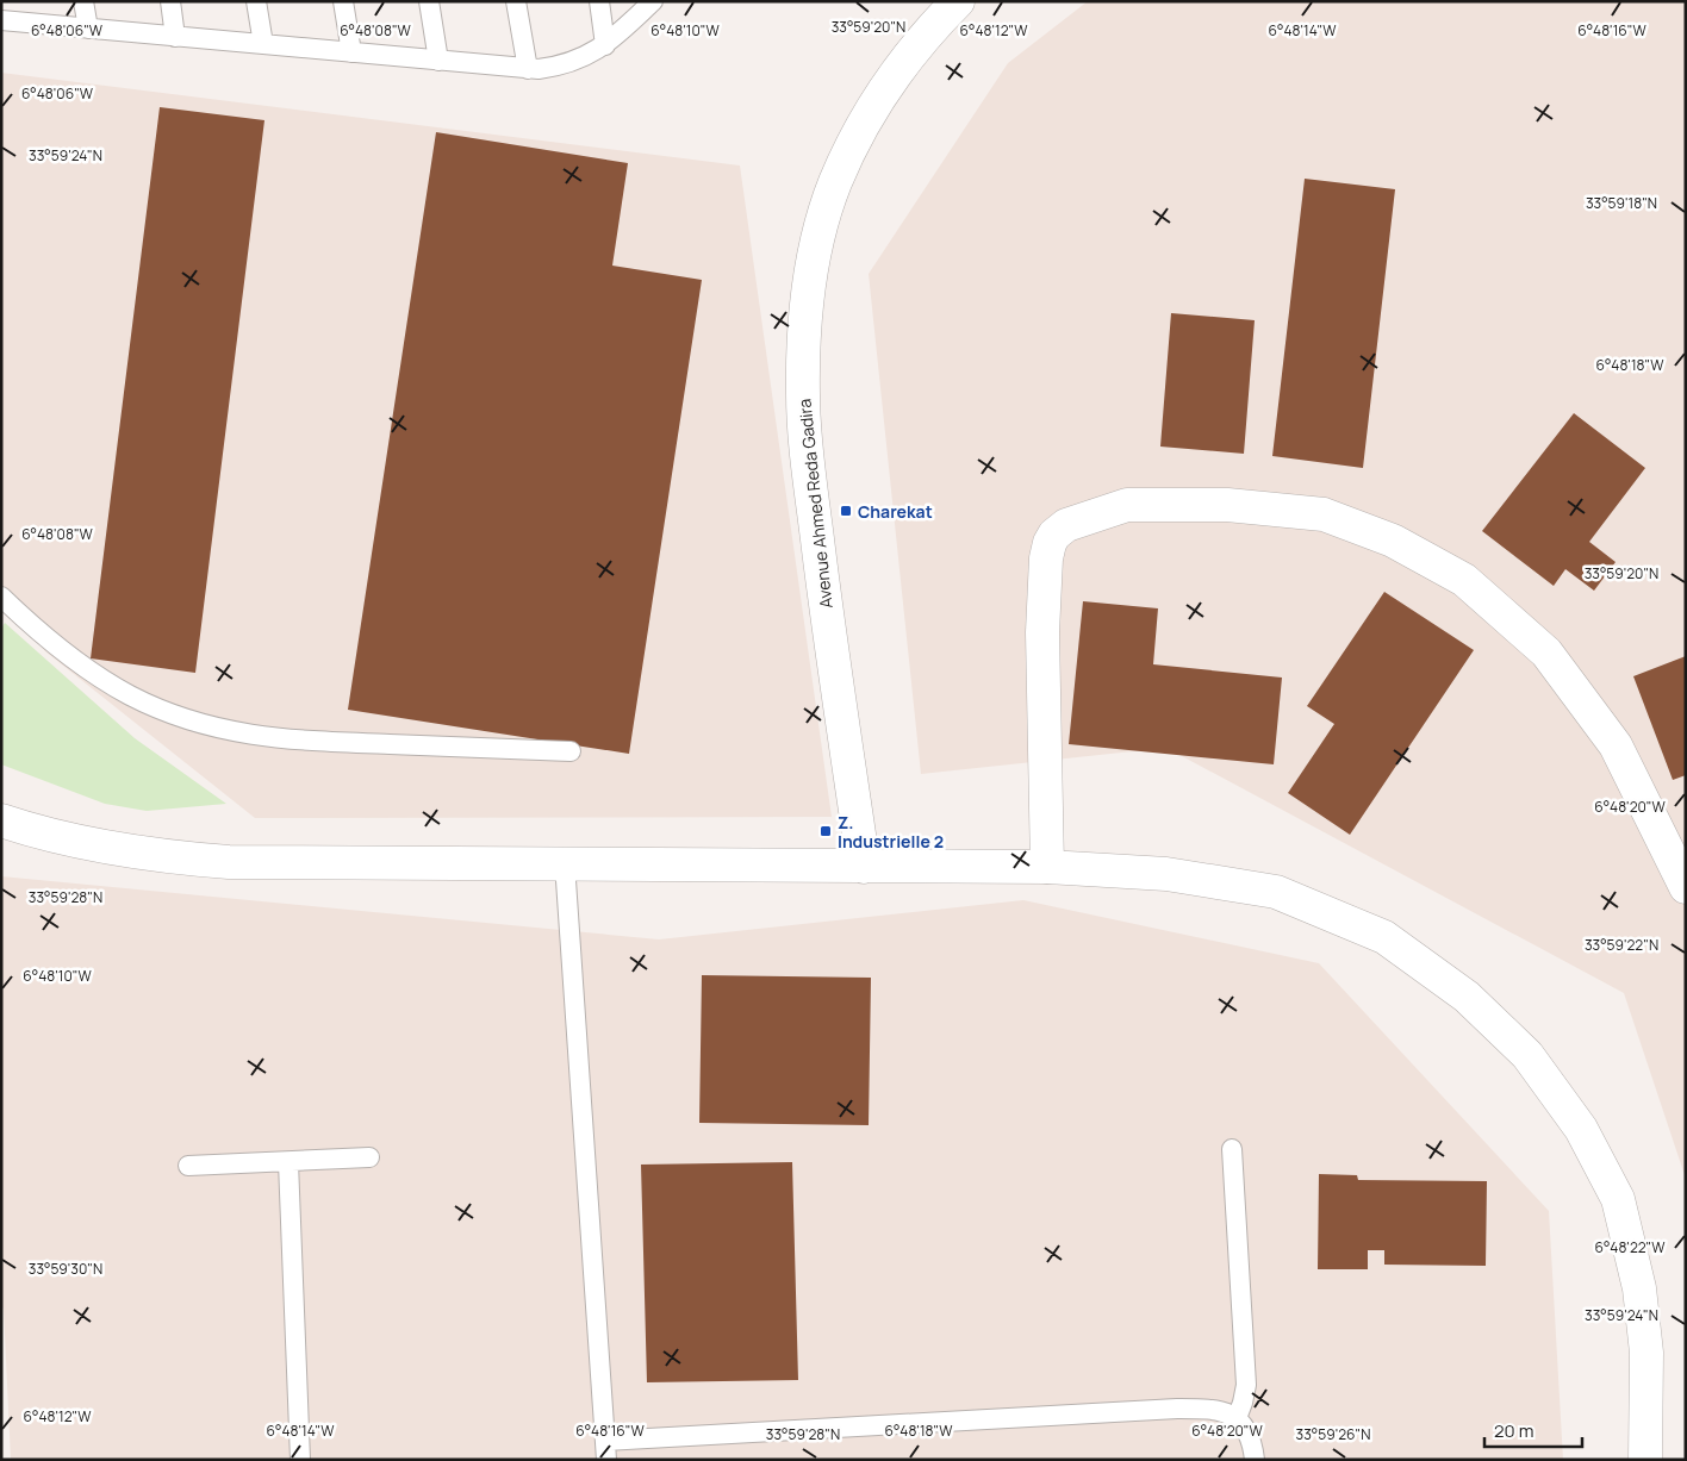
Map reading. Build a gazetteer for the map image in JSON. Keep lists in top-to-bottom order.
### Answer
{
  "streets": {
    "main road": ["Avenue Ahmed Reda Gadira"]
  },
  "places": {
    "transit": ["Charekat", "Z. Industrielle 2"]
  },
  "scale_bar": "20 m",
  "coordinates": [
    "33°59'20\"N",
    "6°48'06\"W",
    "6°48'08\"W",
    "6°48'10\"W",
    "6°48'12\"W",
    "6°48'14\"W",
    "6°48'16\"W",
    "33°59'24\"N",
    "33°59'18\"N",
    "6°48'18\"W",
    "6°48'20\"W",
    "33°59'28\"N",
    "33°59'22\"N",
    "6°48'22\"W",
    "33°59'30\"N",
    "33°59'26\"N"
  ]
}
